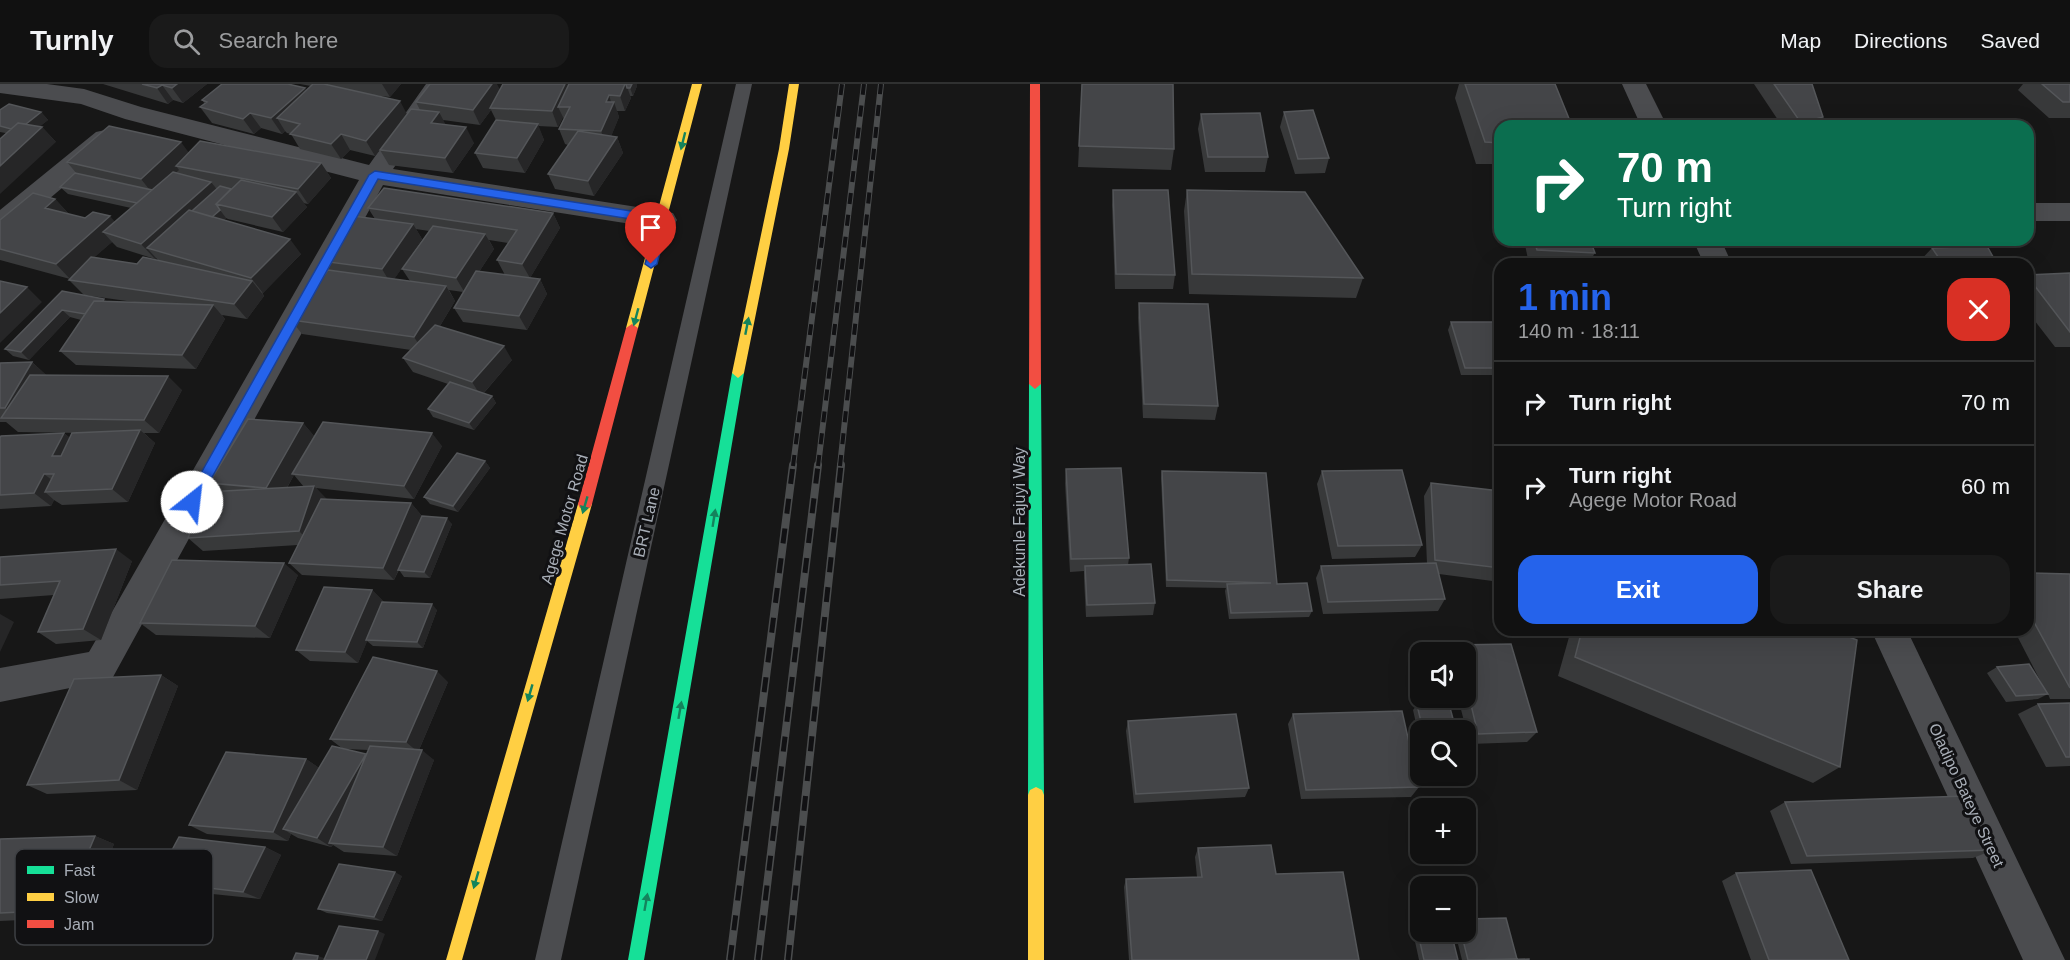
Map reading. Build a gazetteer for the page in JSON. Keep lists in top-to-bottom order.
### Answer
{
  "streets": {
    "main road": ["Agege Motor Road", "Adekunle Fajuyi Way"],
    "street": ["Oladipo Bateye Street"],
    "lane": ["BRT Lane"]
  },
  "legend": ["Fast", "Slow", "Jam"],
  "page": {
    "header": "Turnly",
    "search": "Search here",
    "nav": ["Map", "Directions", "Saved"],
    "turn": ["70 m", "Turn right"],
    "heading": ["1 min", "140 m · 18:11"],
    "list": [
      {
        "name": "Turn right",
        "value": "70 m"
      },
      {
        "name": "Turn right",
        "note": "Agege Motor Road",
        "value": "60 m"
      }
    ],
    "buttons": ["Exit", "Share"],
    "map_buttons": ["+", "−"]
  }
}
